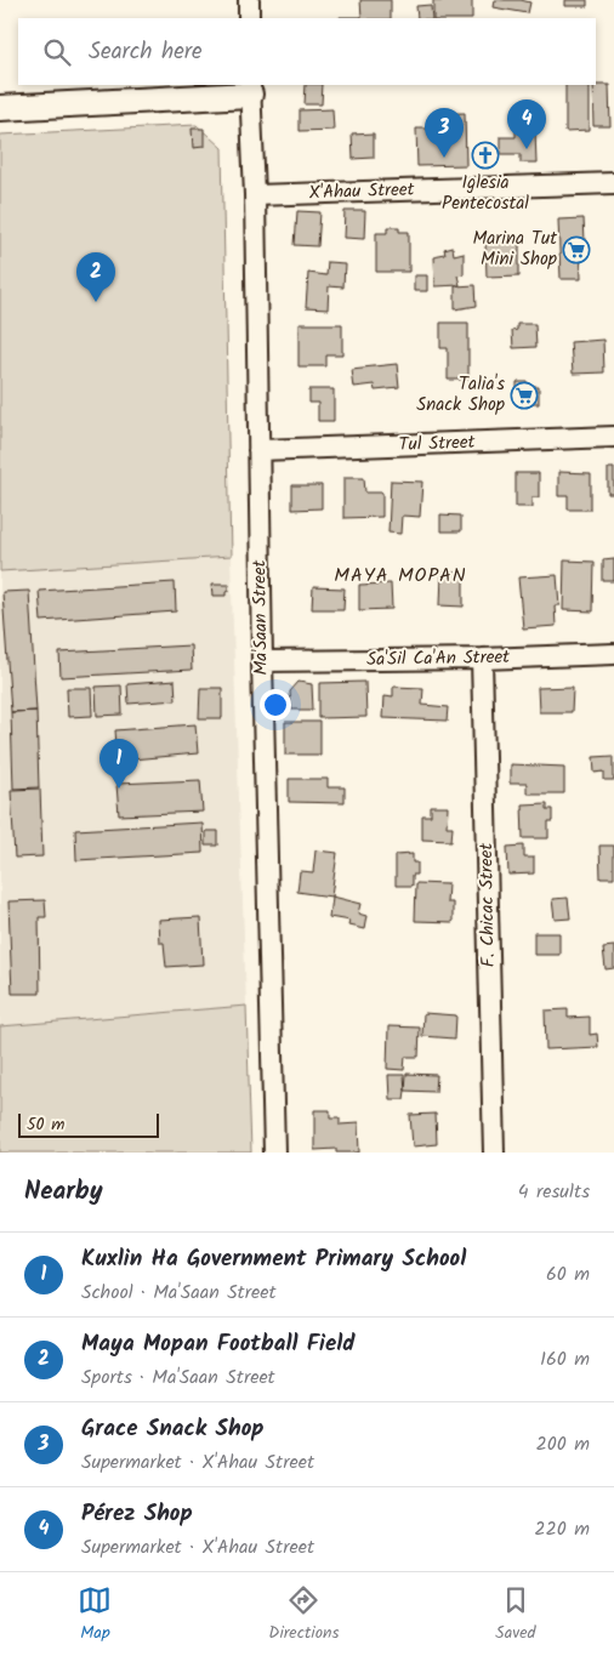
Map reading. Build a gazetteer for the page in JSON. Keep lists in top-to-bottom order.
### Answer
{
  "streets": {
    "street": [
      "X'Ahau Street",
      "Tul Street",
      "Ma'Saan Street",
      "Sa'Sil Ca'An Street",
      "F. Chicac Street"
    ]
  },
  "crossings": [
    ["X'Ahau Street", "Ma'Saan Street"],
    ["Tul Street", "Ma'Saan Street"],
    ["Ma'Saan Street", "Sa'Sil Ca'An Street"],
    ["Sa'Sil Ca'An Street", "F. Chicac Street"]
  ],
  "districts": ["MAYA MOPAN"],
  "places": {
    "church": ["Iglesia Pentecostal"],
    "supermarket": ["Marina Tut Mini Shop", "Talia's Snack Shop"]
  },
  "scale_bar": "50 m",
  "page": {
    "search": "Search here",
    "pins": [
      "4",
      "3",
      "2",
      "1"
    ],
    "scale": "50 m",
    "heading": ["Nearby", "4 results"],
    "list": [
      {
        "mark": "1",
        "name": "Kuxlin Ha Government Primary School",
        "note": "School · Ma'Saan Street",
        "value": "60 m"
      },
      {
        "mark": "2",
        "name": "Maya Mopan Football Field",
        "note": "Sports · Ma'Saan Street",
        "value": "160 m"
      },
      {
        "mark": "3",
        "name": "Grace Snack Shop",
        "note": "Supermarket · X'Ahau Street",
        "value": "200 m"
      },
      {
        "mark": "4",
        "name": "Pérez Shop",
        "note": "Supermarket · X'Ahau Street",
        "value": "220 m"
      }
    ],
    "nav": ["Map", "Directions", "Saved"]
  }
}
